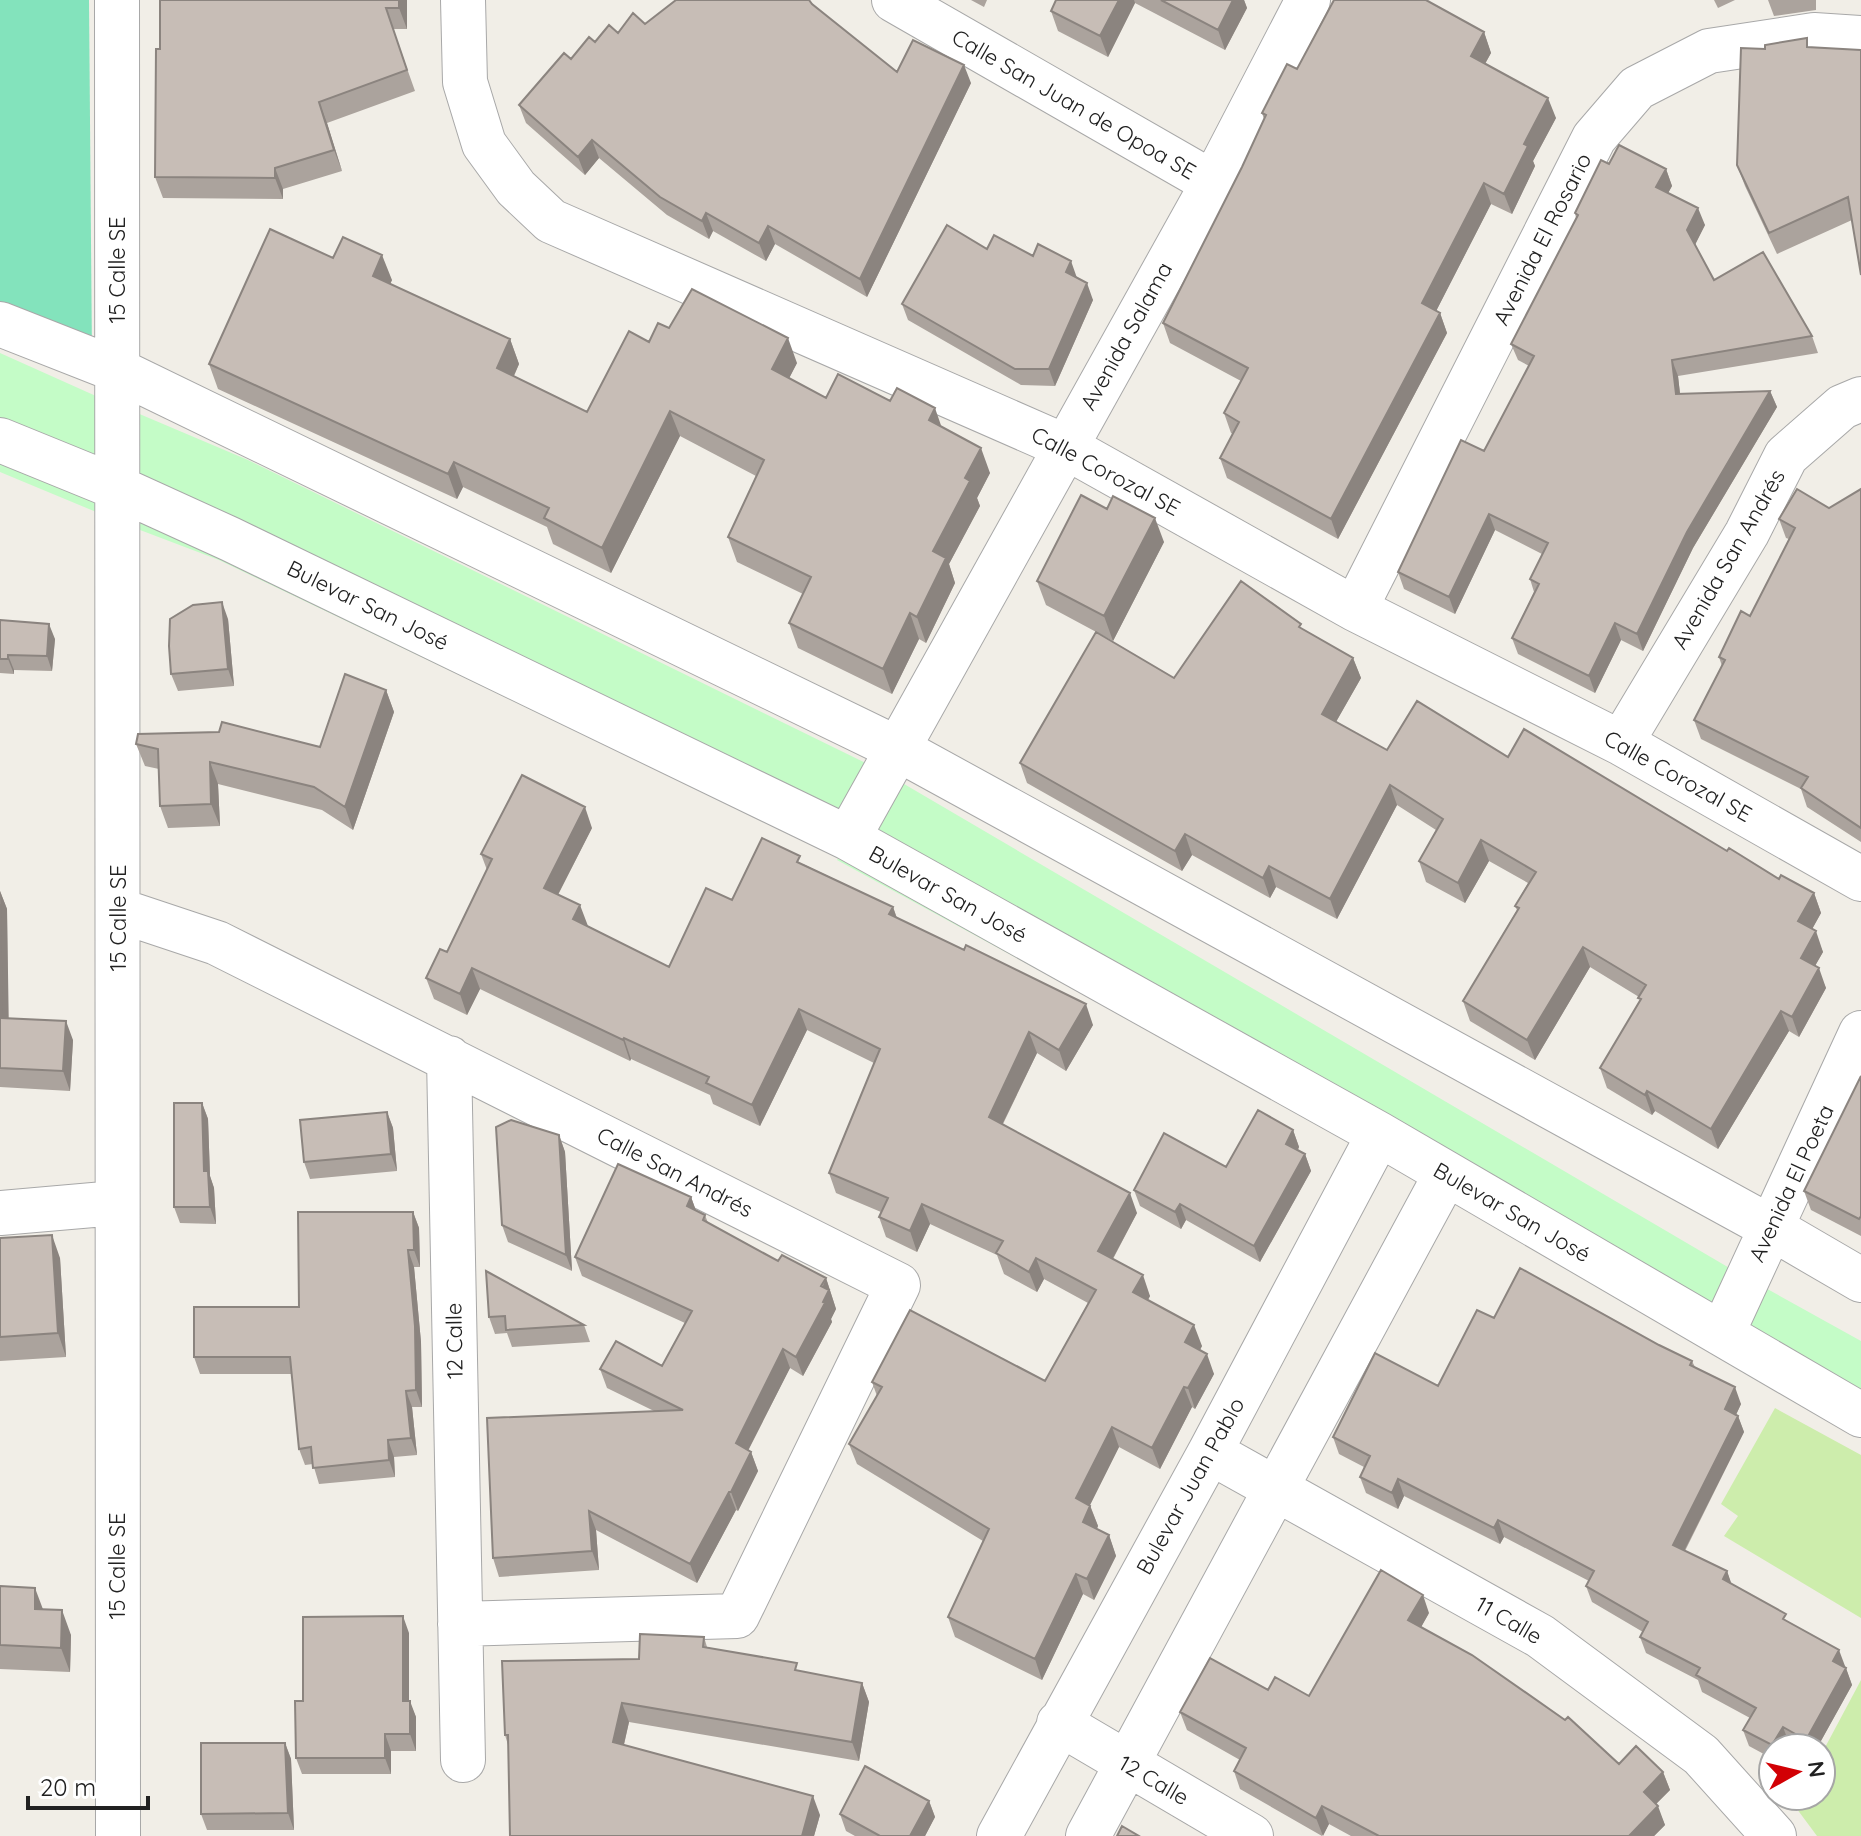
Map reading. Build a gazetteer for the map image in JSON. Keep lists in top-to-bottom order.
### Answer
{
  "streets": {
    "street": [
      "Calle San Juan de Opoa SE",
      "Avenida El Rosario",
      "15 Calle SE",
      "Avenida Salama",
      "Calle Corozal SE",
      "Avenida San Andrés",
      "Bulevar San José",
      "Calle San Andrés",
      "Avenida El Poeta",
      "12 Calle",
      "Bulevar Juan Pablo",
      "11 Calle"
    ]
  },
  "crossings": [
    ["Calle San Juan de Opoa SE", "Avenida Salama"],
    ["Avenida El Rosario", "Calle Corozal SE"],
    ["15 Calle SE", "Bulevar San José"],
    ["15 Calle SE", "Calle San Andrés"],
    ["Avenida Salama", "Calle Corozal SE"],
    ["Avenida Salama", "Bulevar San José"],
    ["Calle Corozal SE", "Avenida San Andrés"],
    ["Bulevar San José", "Avenida El Poeta"],
    ["Bulevar San José", "Bulevar Juan Pablo"],
    ["Calle San Andrés", "12 Calle"],
    ["12 Calle", "Bulevar Juan Pablo"],
    ["Bulevar Juan Pablo", "11 Calle"]
  ],
  "scale_bar": "20 m",
  "north": "right"
}
